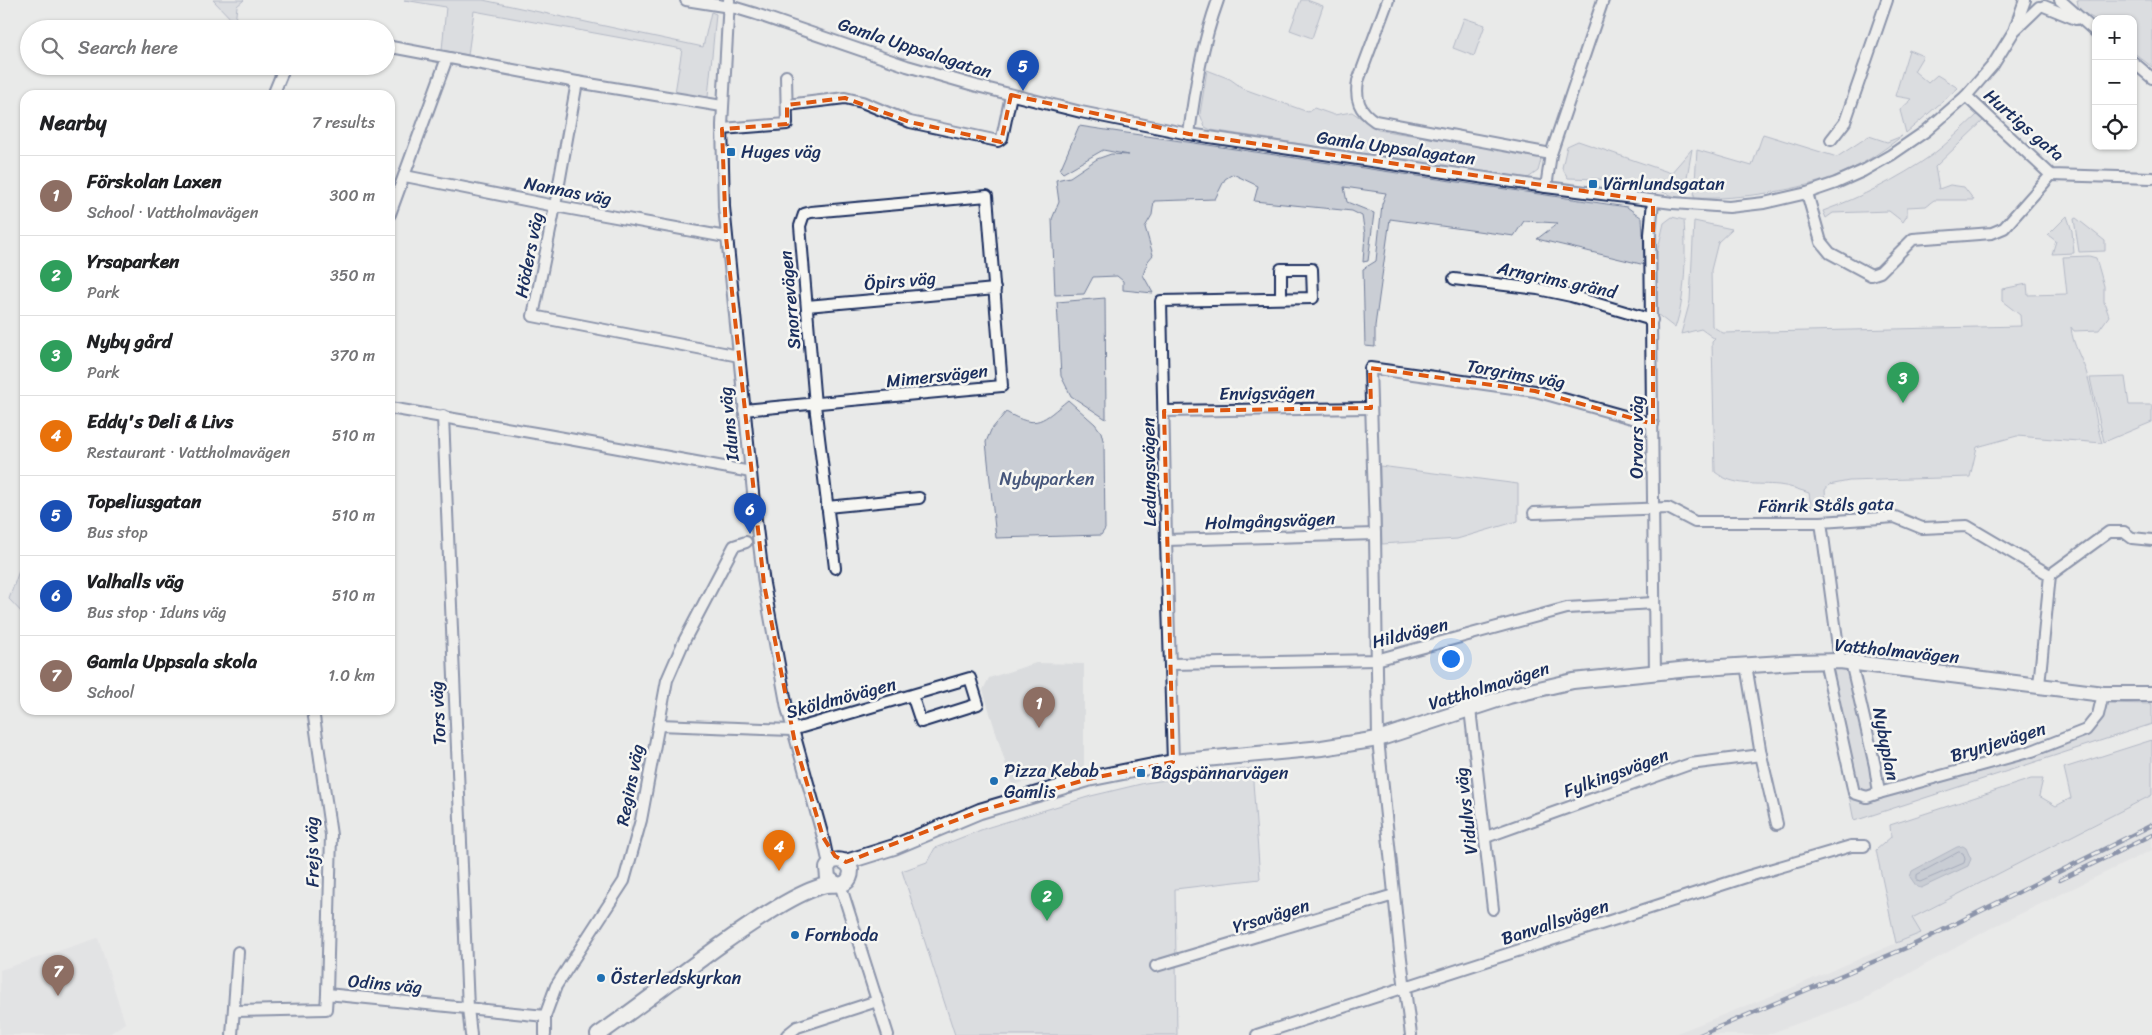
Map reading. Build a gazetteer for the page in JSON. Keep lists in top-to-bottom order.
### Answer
{
  "streets": {
    "main road": ["Vattholmavägen"],
    "street": [
      "Gamla Uppsalagatan",
      "Hurtigs gata",
      "Nannas väg",
      "Höders väg",
      "Arngrims gränd",
      "Öpirs väg",
      "Snorrevägen",
      "Torgrims väg",
      "Mimersvägen",
      "Envigsvägen",
      "Iduns väg",
      "Orvars väg",
      "Ledungsvägen",
      "Fänrik Ståls gata",
      "Holmgångsvägen",
      "Hildvägen",
      "Sköldmövägen",
      "Tors väg",
      "Brynjevägen",
      "Nybyplan",
      "Fylkingsvägen",
      "Regins väg",
      "Vidulvs väg",
      "Frejs väg",
      "Yrsavägen",
      "Banvallsvägen",
      "Odins väg"
    ]
  },
  "crossings": [
    ["Gamla Uppsalagatan", "Hurtigs gata"],
    ["Gamla Uppsalagatan", "Iduns väg"],
    ["Gamla Uppsalagatan", "Orvars väg"],
    ["Nannas väg", "Höders väg"],
    ["Nannas väg", "Iduns väg"],
    ["Höders väg", "Iduns väg"],
    ["Arngrims gränd", "Orvars väg"],
    ["Öpirs väg", "Snorrevägen"],
    ["Öpirs väg", "Mimersvägen"],
    ["Snorrevägen", "Mimersvägen"],
    ["Torgrims väg", "Envigsvägen"],
    ["Torgrims väg", "Orvars väg"],
    ["Mimersvägen", "Iduns väg"],
    ["Envigsvägen", "Ledungsvägen"],
    ["Iduns väg", "Vattholmavägen"],
    ["Iduns väg", "Sköldmövägen"],
    ["Orvars väg", "Fänrik Ståls gata"],
    ["Orvars väg", "Hildvägen"],
    ["Orvars väg", "Vattholmavägen"],
    ["Ledungsvägen", "Holmgångsvägen"],
    ["Ledungsvägen", "Hildvägen"],
    ["Ledungsvägen", "Vattholmavägen"],
    ["Fänrik Ståls gata", "Nybyplan"],
    ["Vattholmavägen", "Brynjevägen"],
    ["Vattholmavägen", "Nybyplan"],
    ["Vattholmavägen", "Vidulvs väg"],
    ["Sköldmövägen", "Regins väg"],
    ["Tors väg", "Odins väg"],
    ["Brynjevägen", "Nybyplan"],
    ["Fylkingsvägen", "Vidulvs väg"],
    ["Regins väg", "Odins väg"],
    ["Frejs väg", "Odins väg"]
  ],
  "parks": ["Nybyparken"],
  "places": {
    "transit": ["Huges väg", "Värnlundsgatan", "Bågspännarvägen"],
    "other": ["Pizza Kebab Gamlis", "Fornboda", "Österledskyrkan"]
  },
  "page": {
    "map_buttons": ["+", "−"],
    "search": "Search here",
    "pins": [
      "5",
      "3",
      "6",
      "1",
      "4",
      "2",
      "7"
    ],
    "heading": ["Nearby", "7 results"],
    "list": [
      {
        "mark": "1",
        "name": "Förskolan Laxen",
        "note": "School · Vattholmavägen",
        "value": "300 m"
      },
      {
        "mark": "2",
        "name": "Yrsaparken",
        "note": "Park",
        "value": "350 m"
      },
      {
        "mark": "3",
        "name": "Nyby gård",
        "note": "Park",
        "value": "370 m"
      },
      {
        "mark": "4",
        "name": "Eddy's Deli & Livs",
        "note": "Restaurant · Vattholmavägen",
        "value": "510 m"
      },
      {
        "mark": "5",
        "name": "Topeliusgatan",
        "note": "Bus stop",
        "value": "510 m"
      },
      {
        "mark": "6",
        "name": "Valhalls väg",
        "note": "Bus stop · Iduns väg",
        "value": "510 m"
      },
      {
        "mark": "7",
        "name": "Gamla Uppsala skola",
        "note": "School",
        "value": "1.0 km"
      }
    ]
  }
}
